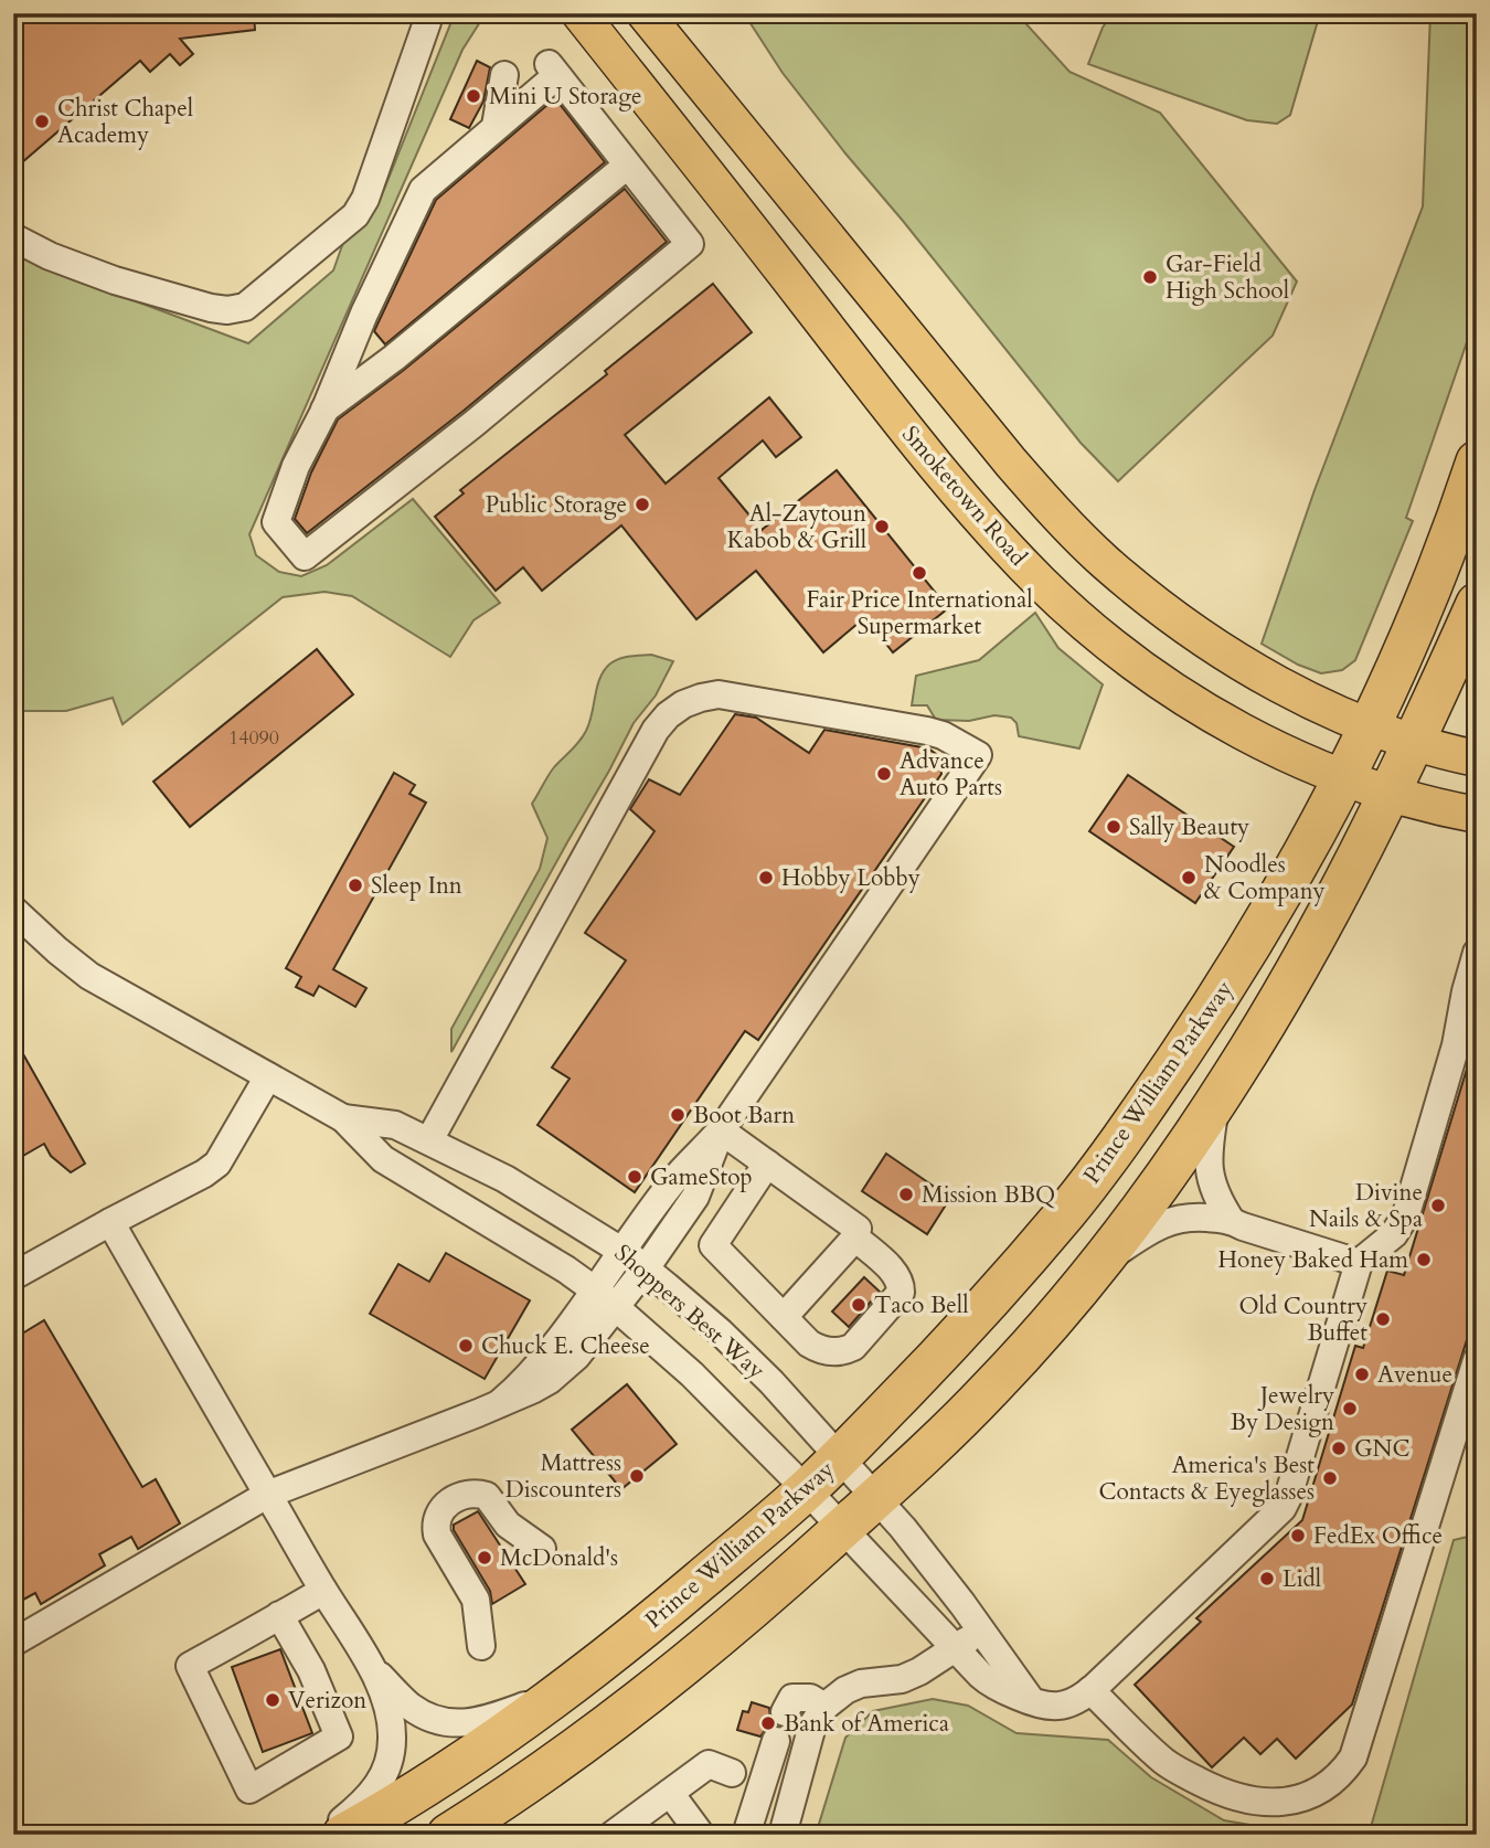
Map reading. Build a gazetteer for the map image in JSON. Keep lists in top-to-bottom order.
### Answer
{
  "streets": {
    "highway": ["Prince William Parkway"],
    "main road": ["Smoketown Road"],
    "street": ["Shoppers Best Way"]
  },
  "crossings": [
    ["Smoketown Road", "Prince William Parkway"],
    ["Prince William Parkway", "Shoppers Best Way"]
  ],
  "places": [
    "Mini U Storage",
    "Christ Chapel Academy",
    "Gar-Field High School",
    "Public Storage",
    "Al-Zaytoun Kabob & Grill",
    "Fair Price International Supermarket",
    "Advance Auto Parts",
    "Sally Beauty",
    "Hobby Lobby",
    "Noodles & Company",
    "Sleep Inn",
    "Boot Barn",
    "GameStop",
    "Mission BBQ",
    "Divine Nails & Spa",
    "Honey Baked Ham",
    "Taco Bell",
    "Old Country Buffet",
    "Chuck E. Cheese",
    "Avenue",
    "Jewelry By Design",
    "GNC",
    "Mattress Discounters",
    "America's Best Contacts & Eyeglasses",
    "FedEx Office",
    "McDonald's",
    "Lidl",
    "Verizon",
    "Bank of America"
  ],
  "house_numbers": ["14090"]
}
